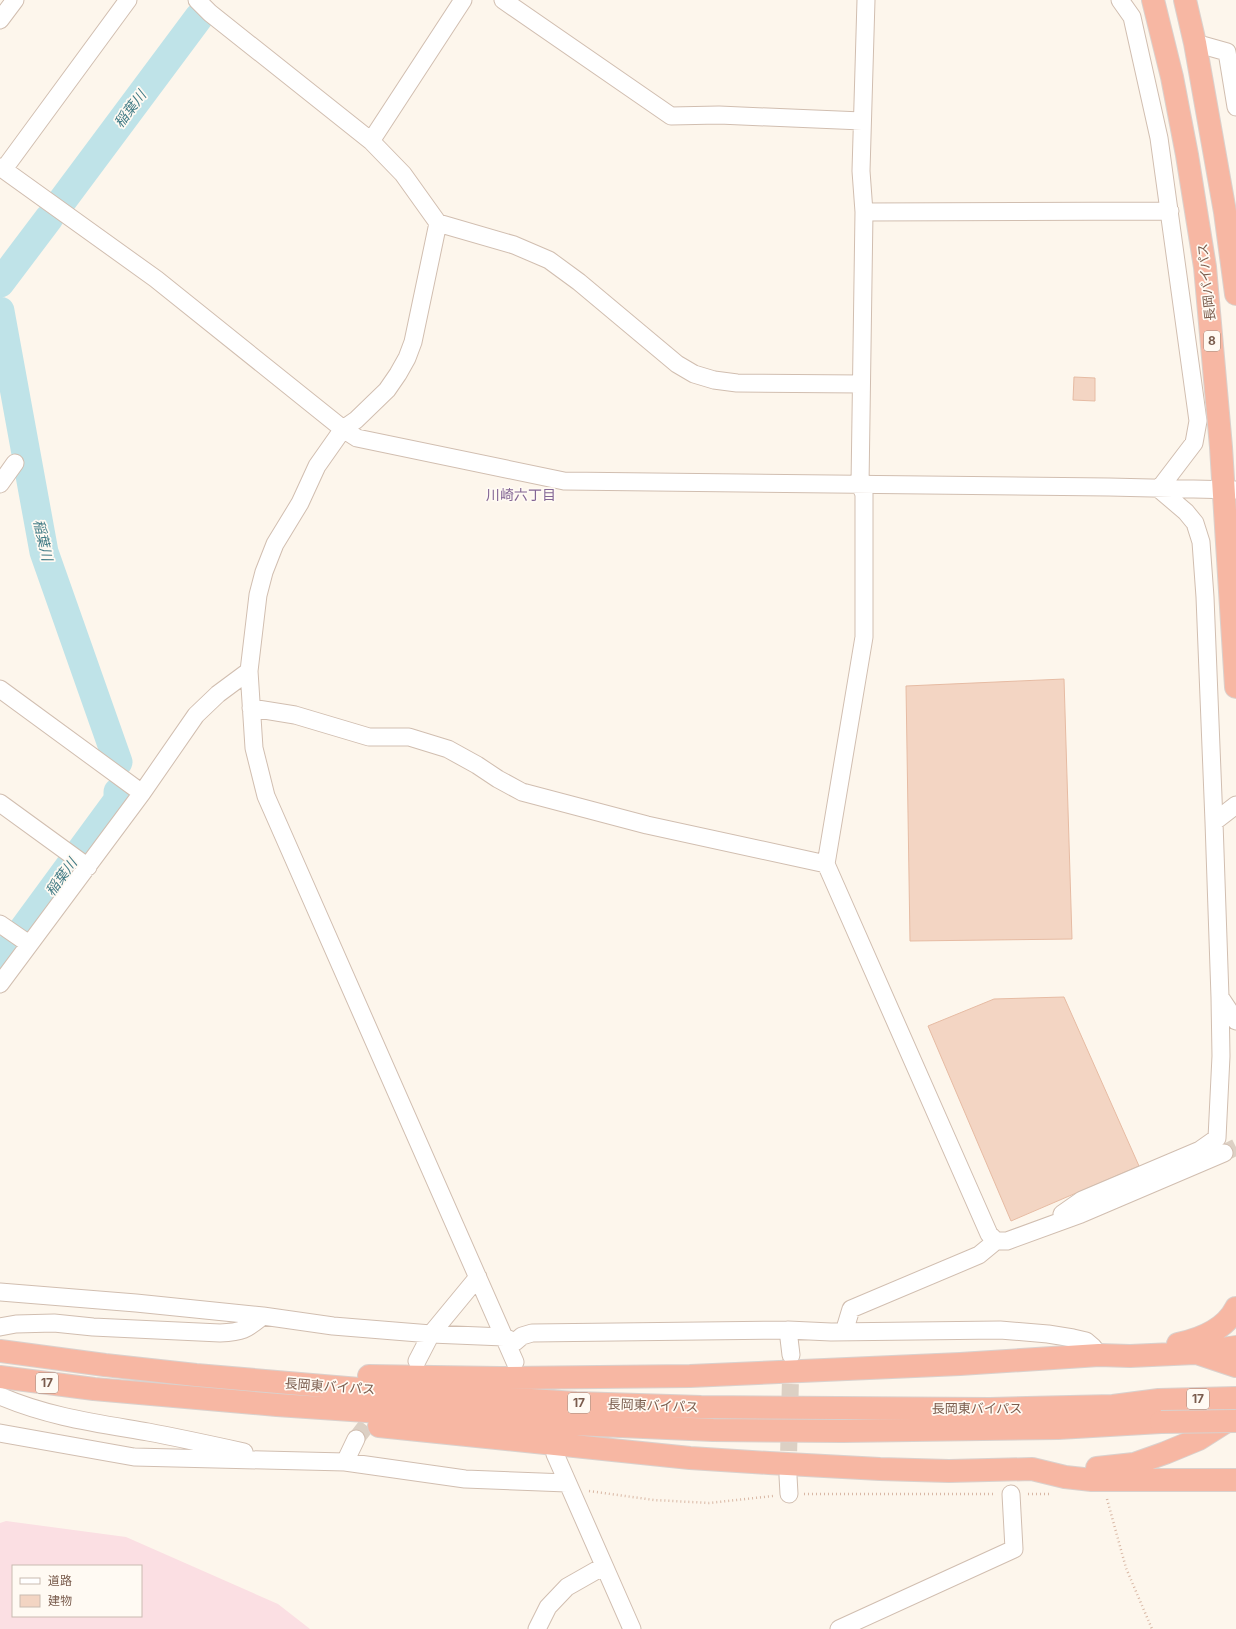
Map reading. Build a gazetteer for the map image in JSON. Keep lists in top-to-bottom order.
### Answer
{
  "streets": {
    "highway": [
      "長岡バイパス",
      "8",
      "17",
      "長岡東バイパス"
    ]
  },
  "crossings": [
    ["17", "長岡東バイパス"]
  ],
  "districts": ["川崎六丁目"],
  "water": ["稲葉川"],
  "legend": ["道路", "建物"]
}
